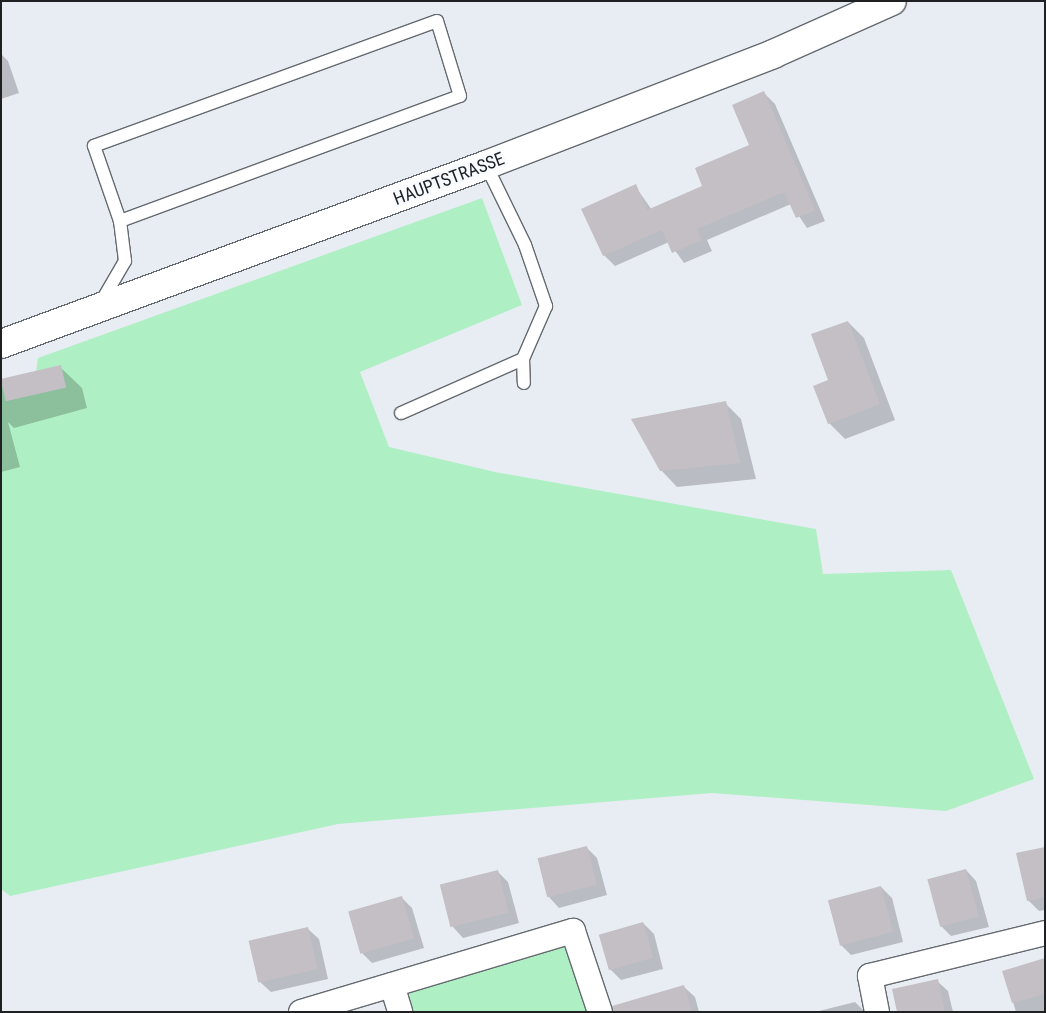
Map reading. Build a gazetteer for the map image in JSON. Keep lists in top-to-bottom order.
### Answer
{
  "streets": {
    "street": ["HAUPTSTRASSE"]
  }
}
